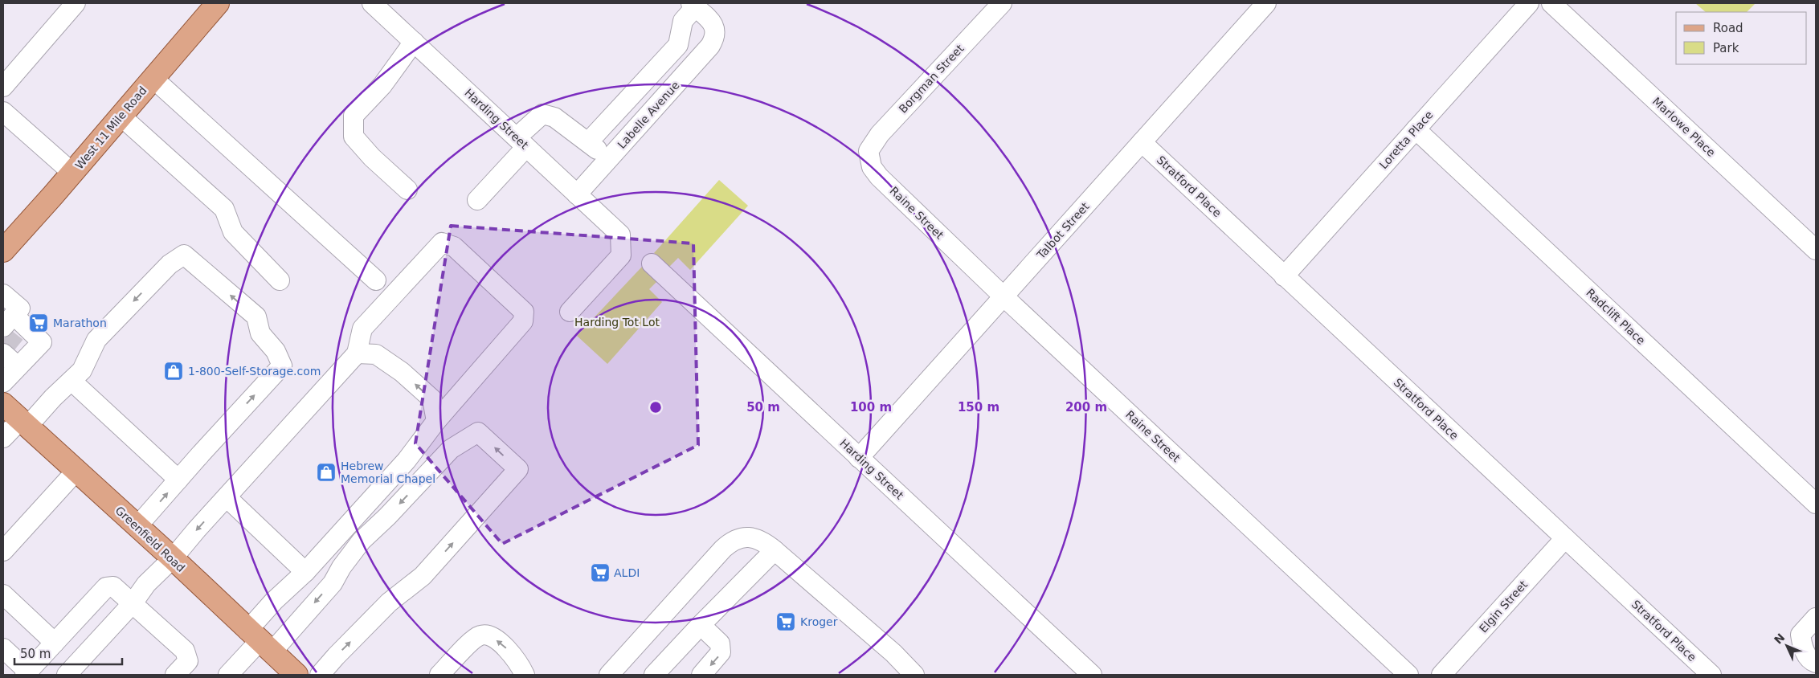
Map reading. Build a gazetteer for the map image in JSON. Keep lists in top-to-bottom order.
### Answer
{
  "streets": {
    "main road": ["West 11 Mile Road", "Greenfield Road"],
    "street": [
      "Borgman Street",
      "Labelle Avenue",
      "Harding Street",
      "Marlowe Place",
      "Loretta Place",
      "Stratford Place",
      "Raine Street",
      "Talbot Street",
      "Radclift Place",
      "Elgin Street"
    ]
  },
  "crossings": [
    ["Borgman Street", "Raine Street"],
    ["Labelle Avenue", "Harding Street"],
    ["Harding Street", "Talbot Street"],
    ["Loretta Place", "Stratford Place"],
    ["Loretta Place", "Radclift Place"],
    ["Stratford Place", "Talbot Street"],
    ["Stratford Place", "Elgin Street"],
    ["Raine Street", "Talbot Street"]
  ],
  "parks": ["Harding Tot Lot"],
  "places": {
    "supermarket": ["Marathon", "ALDI", "Kroger"],
    "shop": ["1-800-Self-Storage.com", "Hebrew Memorial Chapel"]
  },
  "legend": ["Road", "Park"],
  "scale_bar": "50 m",
  "north": "top left",
  "rings": [
    "50 m",
    "100 m",
    "150 m",
    "200 m"
  ]
}
